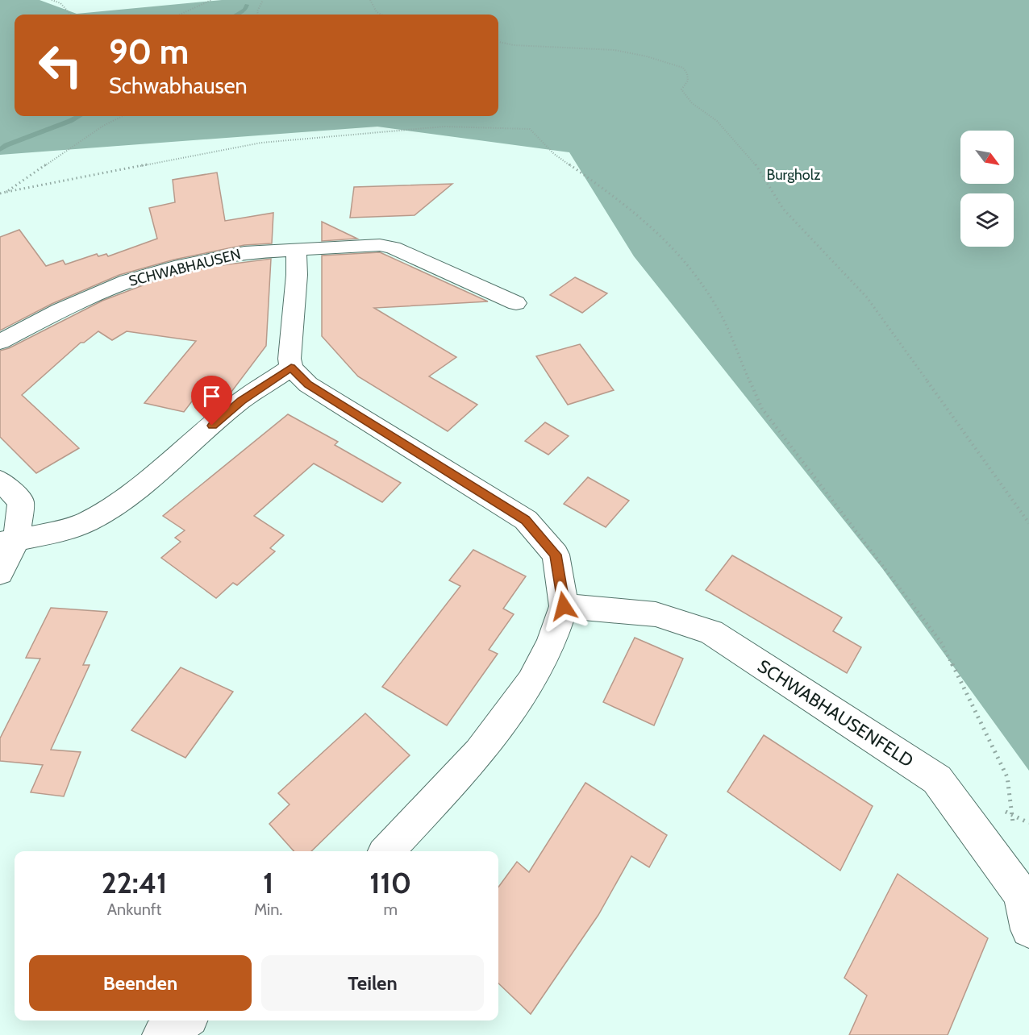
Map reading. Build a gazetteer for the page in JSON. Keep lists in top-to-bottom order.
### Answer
{
  "streets": {
    "street": ["SCHWABHAUSEN", "SCHWABHAUSENFELD"]
  },
  "parks": ["Burgholz"],
  "north": "bottom right",
  "page": {
    "turn": ["90 m", "Schwabhausen"],
    "eta": [
      "22:41",
      "Ankunft",
      "1",
      "Min.",
      "110",
      "m"
    ],
    "buttons": ["Beenden", "Teilen"]
  }
}
